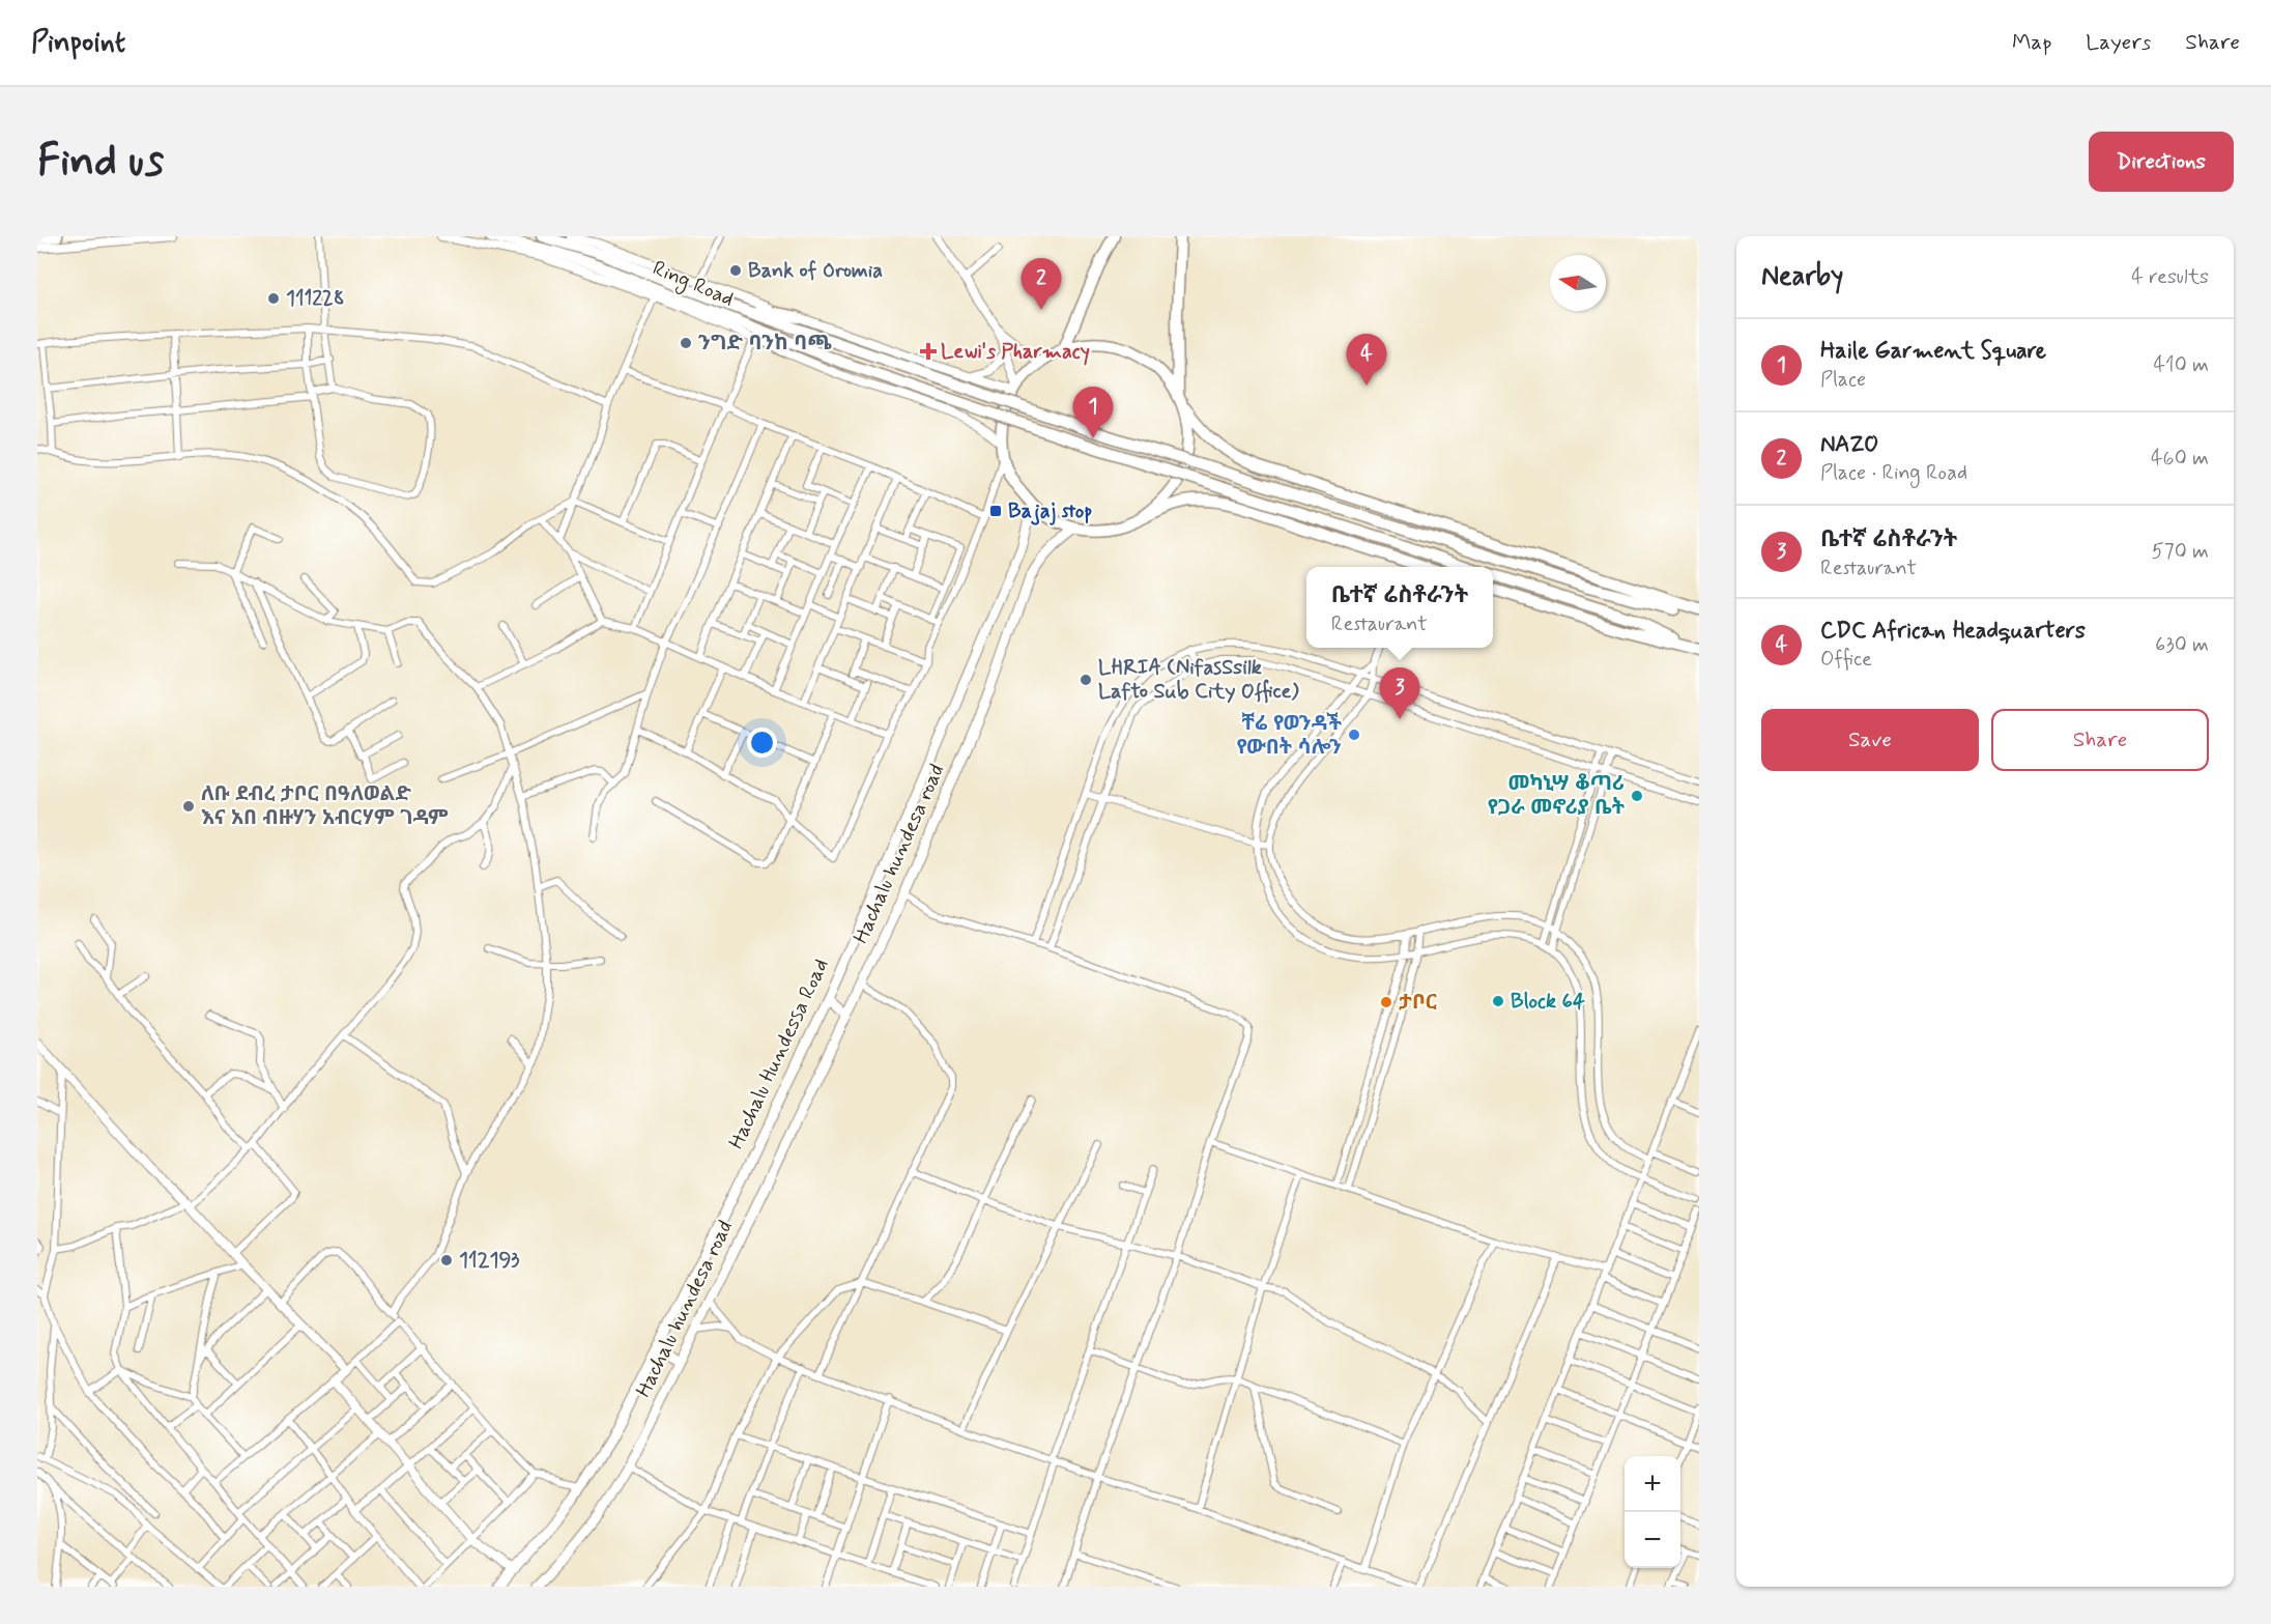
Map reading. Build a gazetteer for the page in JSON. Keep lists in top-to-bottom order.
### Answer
{
  "streets": {
    "highway": ["Ring Road"],
    "main road": ["Hachalu hundesa road", "Hachalu Hundessa Road"]
  },
  "crossings": [
    ["Hachalu hundesa road", "Hachalu Hundessa Road"]
  ],
  "places": {
    "other": [
      "Bank of Oromia",
      "111228",
      "ንግድ ባንከ ባጫ",
      "LHRIA (NifasSsilk Lafto Sub City Office)",
      "ቸሬ የወንዳች የውበት ሳሎን",
      "መካኒሣ ቆጣሪ የጋራ መኖሪያ ቤት",
      "ለቡ ደብረ ታቦር በዓለወልድ እና አበ ብዙሃን አብርሃም ገዳም",
      "Block 64",
      "ታቦር",
      "112193"
    ],
    "health": ["Lewi's Pharmacy"],
    "transit": ["Bajaj stop"]
  },
  "north": "left",
  "page": {
    "header": "Pinpoint",
    "nav": ["Map", "Layers", "Share"],
    "buttons": [
      "Directions",
      ["Save", "Share"]
    ],
    "title": "Find us",
    "heading": ["Nearby", "4 results"],
    "pins": [
      "2",
      "4",
      "1",
      "3"
    ],
    "list": [
      {
        "mark": "1",
        "name": "Haile Garment Square",
        "note": "Place",
        "value": "410 m"
      },
      {
        "mark": "2",
        "name": "NAZO",
        "note": "Place · Ring Road",
        "value": "460 m"
      },
      {
        "mark": "3",
        "name": "ቤተኛ ሬስቶራንት",
        "note": "Restaurant",
        "value": "570 m"
      },
      {
        "mark": "4",
        "name": "CDC African Headquarters",
        "note": "Office",
        "value": "630 m"
      }
    ],
    "popup": ["ቤተኛ ሬስቶራንት", "Restaurant"],
    "map_buttons": ["+", "−"]
  }
}
